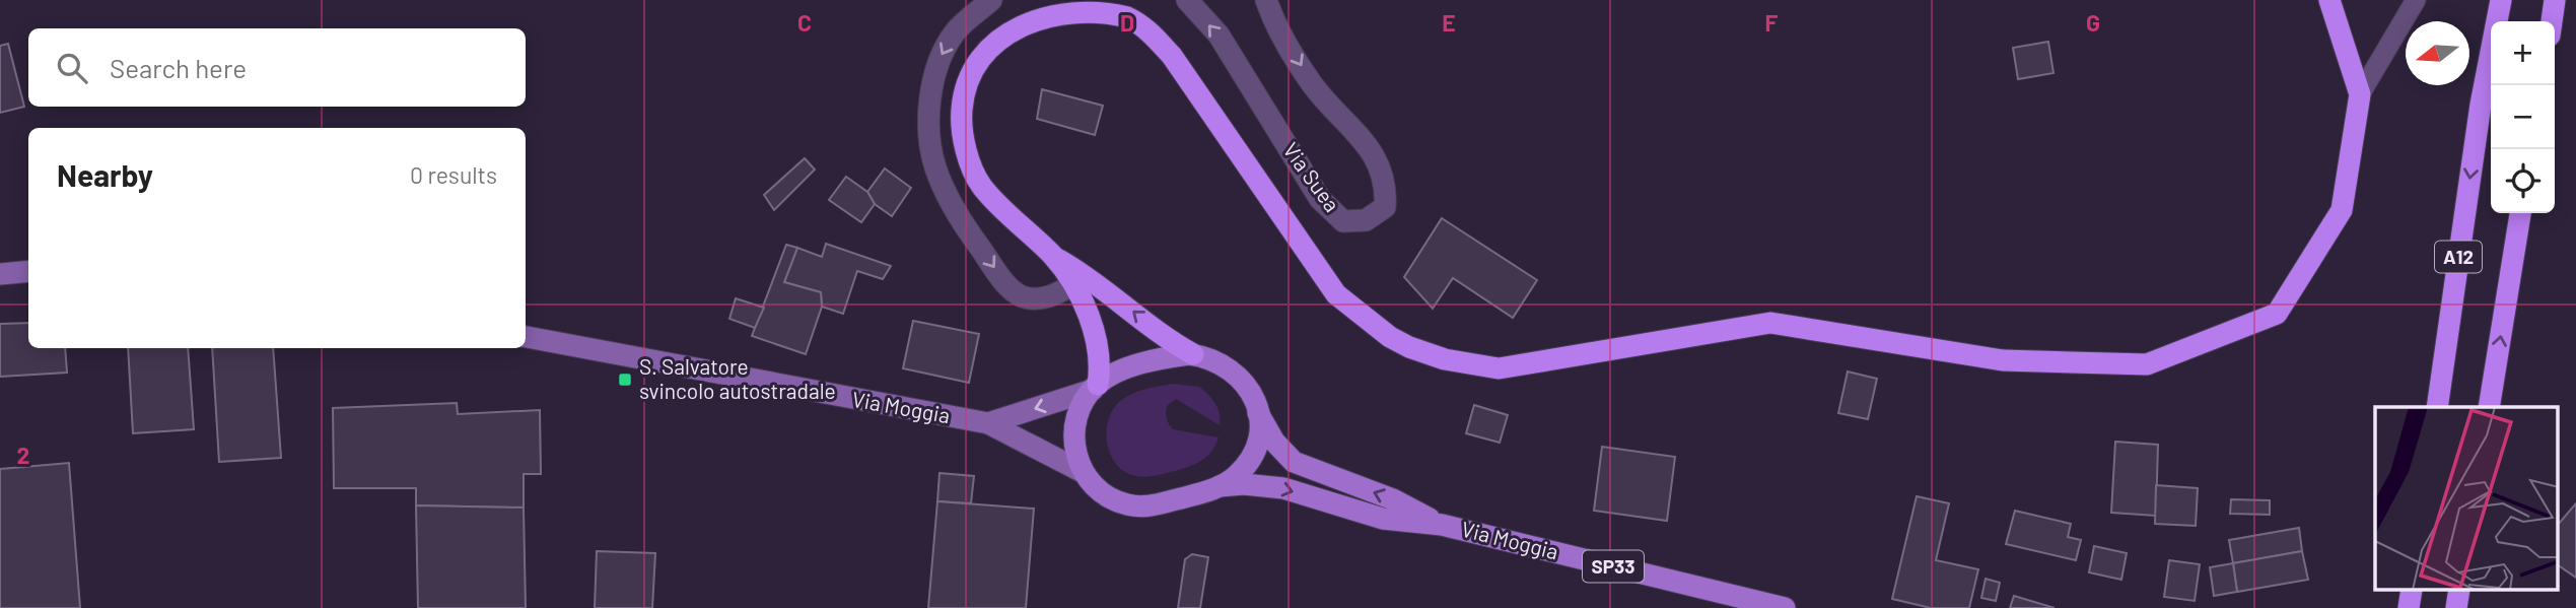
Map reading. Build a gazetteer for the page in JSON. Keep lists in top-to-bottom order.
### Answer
{
  "streets": {
    "highway": ["A12"],
    "main road": ["Via Moggia", "SP33"],
    "street": ["Via Suea"]
  },
  "places": {
    "transit": ["S. Salvatore svincolo autostradale"]
  },
  "north": "left",
  "page": {
    "map_buttons": ["+", "−"],
    "search": "Search here",
    "heading": ["Nearby", "0 results"]
  },
  "grid": {
    "columns": [
      "C",
      "D",
      "E",
      "F",
      "G"
    ],
    "rows": ["2"]
  }
}
